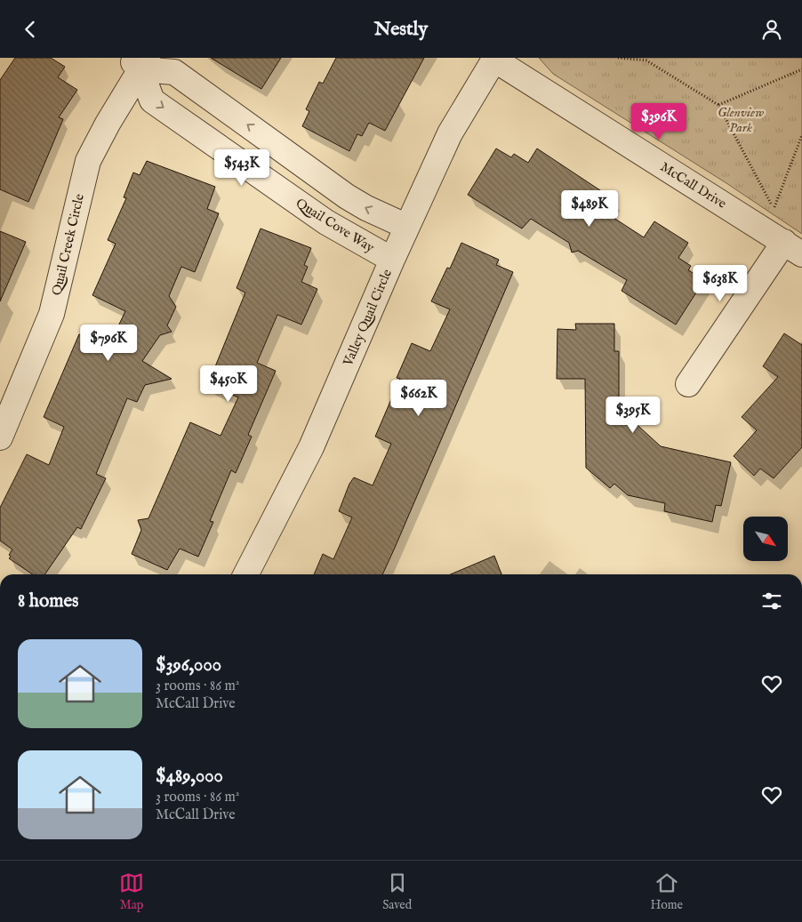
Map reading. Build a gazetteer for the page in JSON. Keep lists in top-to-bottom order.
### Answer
{
  "streets": {
    "street": [
      "McCall Drive",
      "Quail Cove Way",
      "Quail Creek Circle",
      "Valley Quail Circle"
    ]
  },
  "crossings": [
    ["McCall Drive", "Valley Quail Circle"],
    ["Quail Cove Way", "Quail Creek Circle"],
    ["Quail Cove Way", "Valley Quail Circle"]
  ],
  "parks": ["Glenview Park"],
  "north": "bottom right",
  "page": {
    "header": "Nestly",
    "price": [
      "$396K",
      "$543K",
      "$489K",
      "$638K",
      "$796K",
      "$450K",
      "$662K",
      "$395K"
    ],
    "heading": "8 homes",
    "list": [
      {
        "name": "$396,000",
        "note": "3 rooms · 86 m² · McCall Drive"
      },
      {
        "name": "$489,000",
        "note": "3 rooms · 86 m² · McCall Drive"
      }
    ],
    "tabs": ["Map", "Saved", "Home"]
  }
}
